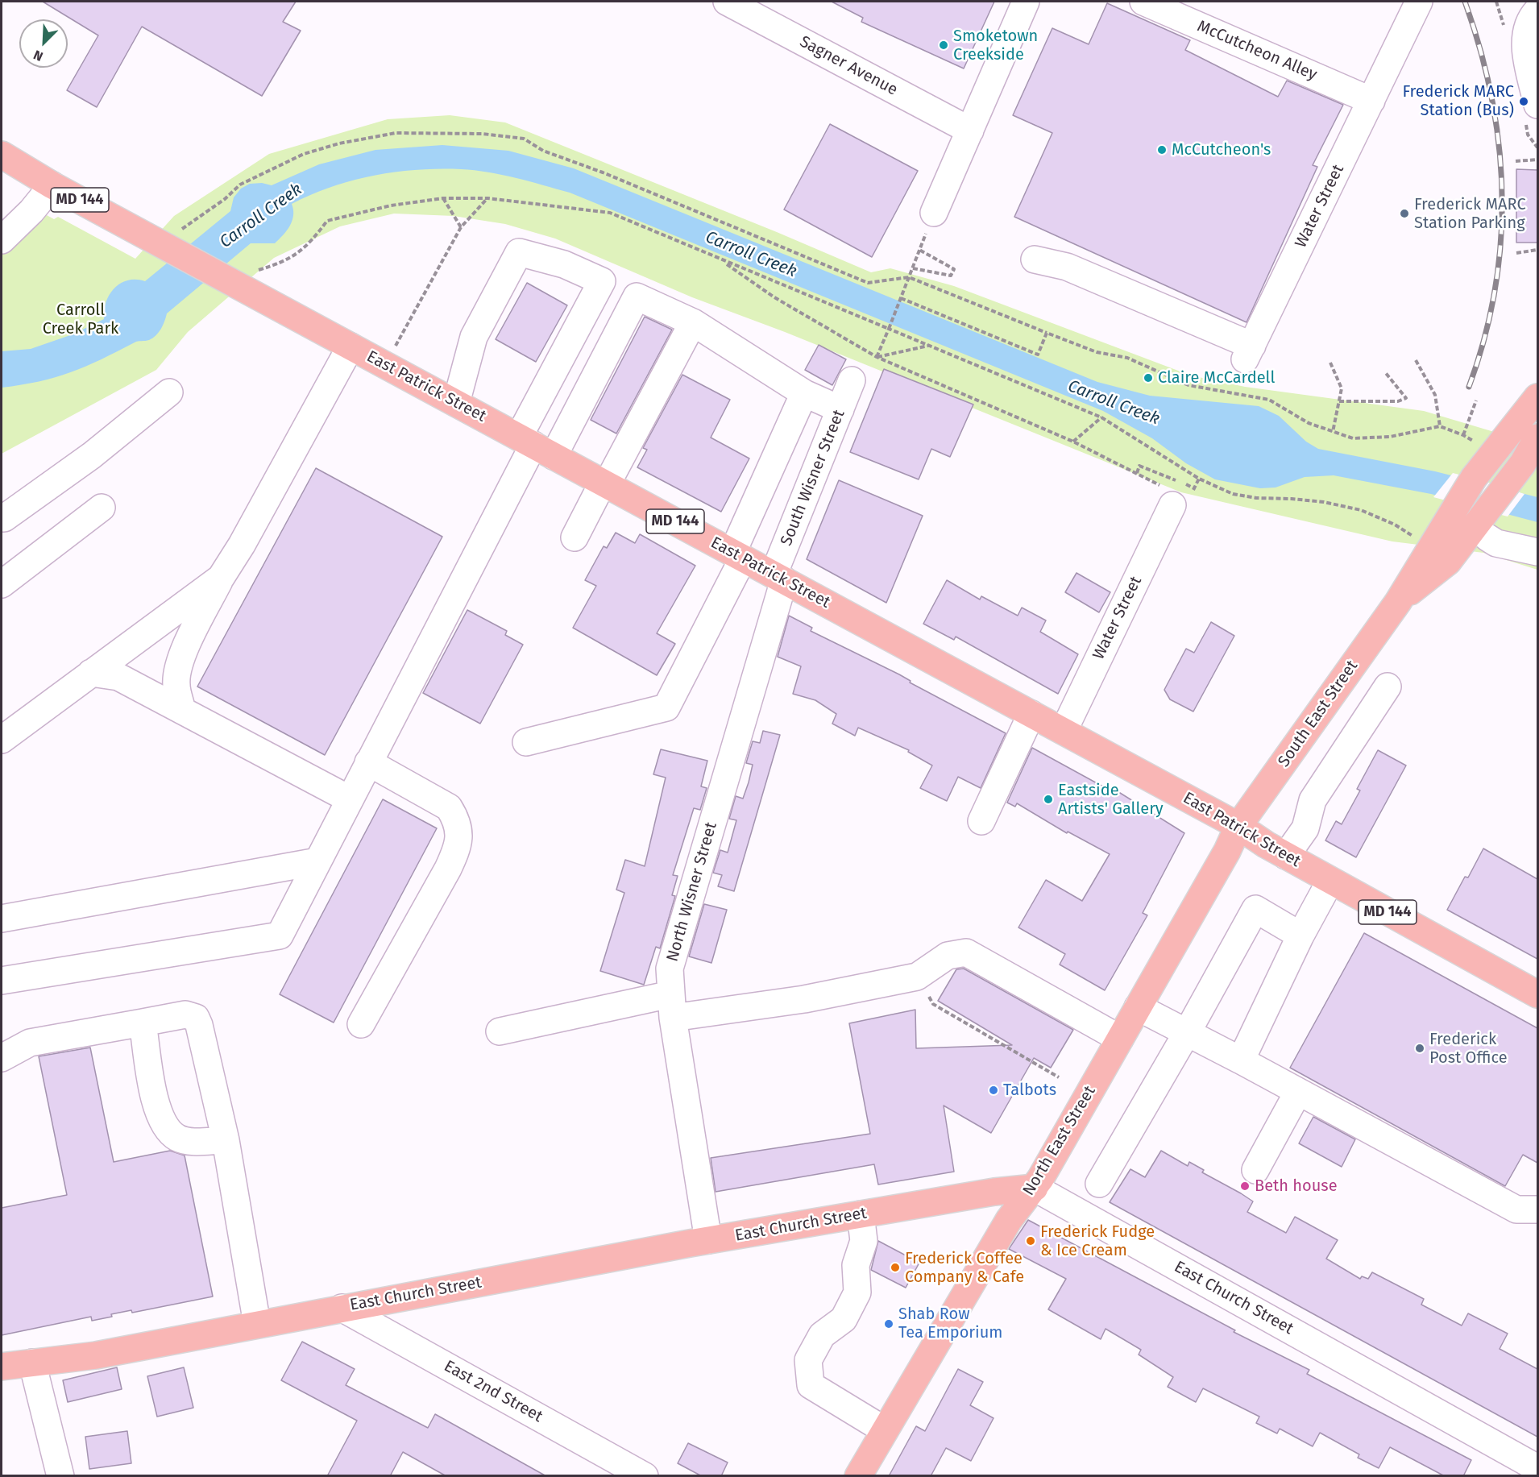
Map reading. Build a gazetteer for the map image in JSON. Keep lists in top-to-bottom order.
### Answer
{
  "streets": {
    "main road": [
      "MD 144",
      "East Patrick Street",
      "South East Street",
      "North East Street",
      "East Church Street"
    ],
    "street": [
      "McCutcheon Alley",
      "Sagner Avenue",
      "Water Street",
      "South Wisner Street",
      "North Wisner Street",
      "East 2nd Street"
    ]
  },
  "crossings": [
    ["McCutcheon Alley", "Water Street"],
    ["Water Street", "East Patrick Street"],
    ["East Patrick Street", "South Wisner Street"],
    ["East Patrick Street", "South East Street"],
    ["East Patrick Street", "North Wisner Street"],
    ["East Patrick Street", "North East Street"],
    ["South Wisner Street", "North Wisner Street"],
    ["South East Street", "North East Street"],
    ["North Wisner Street", "East Church Street"],
    ["North East Street", "East Church Street"],
    ["East Church Street", "East 2nd Street"]
  ],
  "water": ["Carroll Creek"],
  "parks": ["Carroll Creek Park"],
  "places": [
    "Smoketown Creekside",
    "Frederick MARC Station (Bus)",
    "McCutcheon's",
    "Frederick MARC Station Parking",
    "Claire McCardell",
    "Eastside Artists' Gallery",
    "Frederick Post Office",
    "Talbots",
    "Beth house",
    "Frederick Fudge & Ice Cream",
    "Frederick Coffee Company & Cafe",
    "Shab Row Tea Emporium"
  ],
  "north": "bottom left"
}
